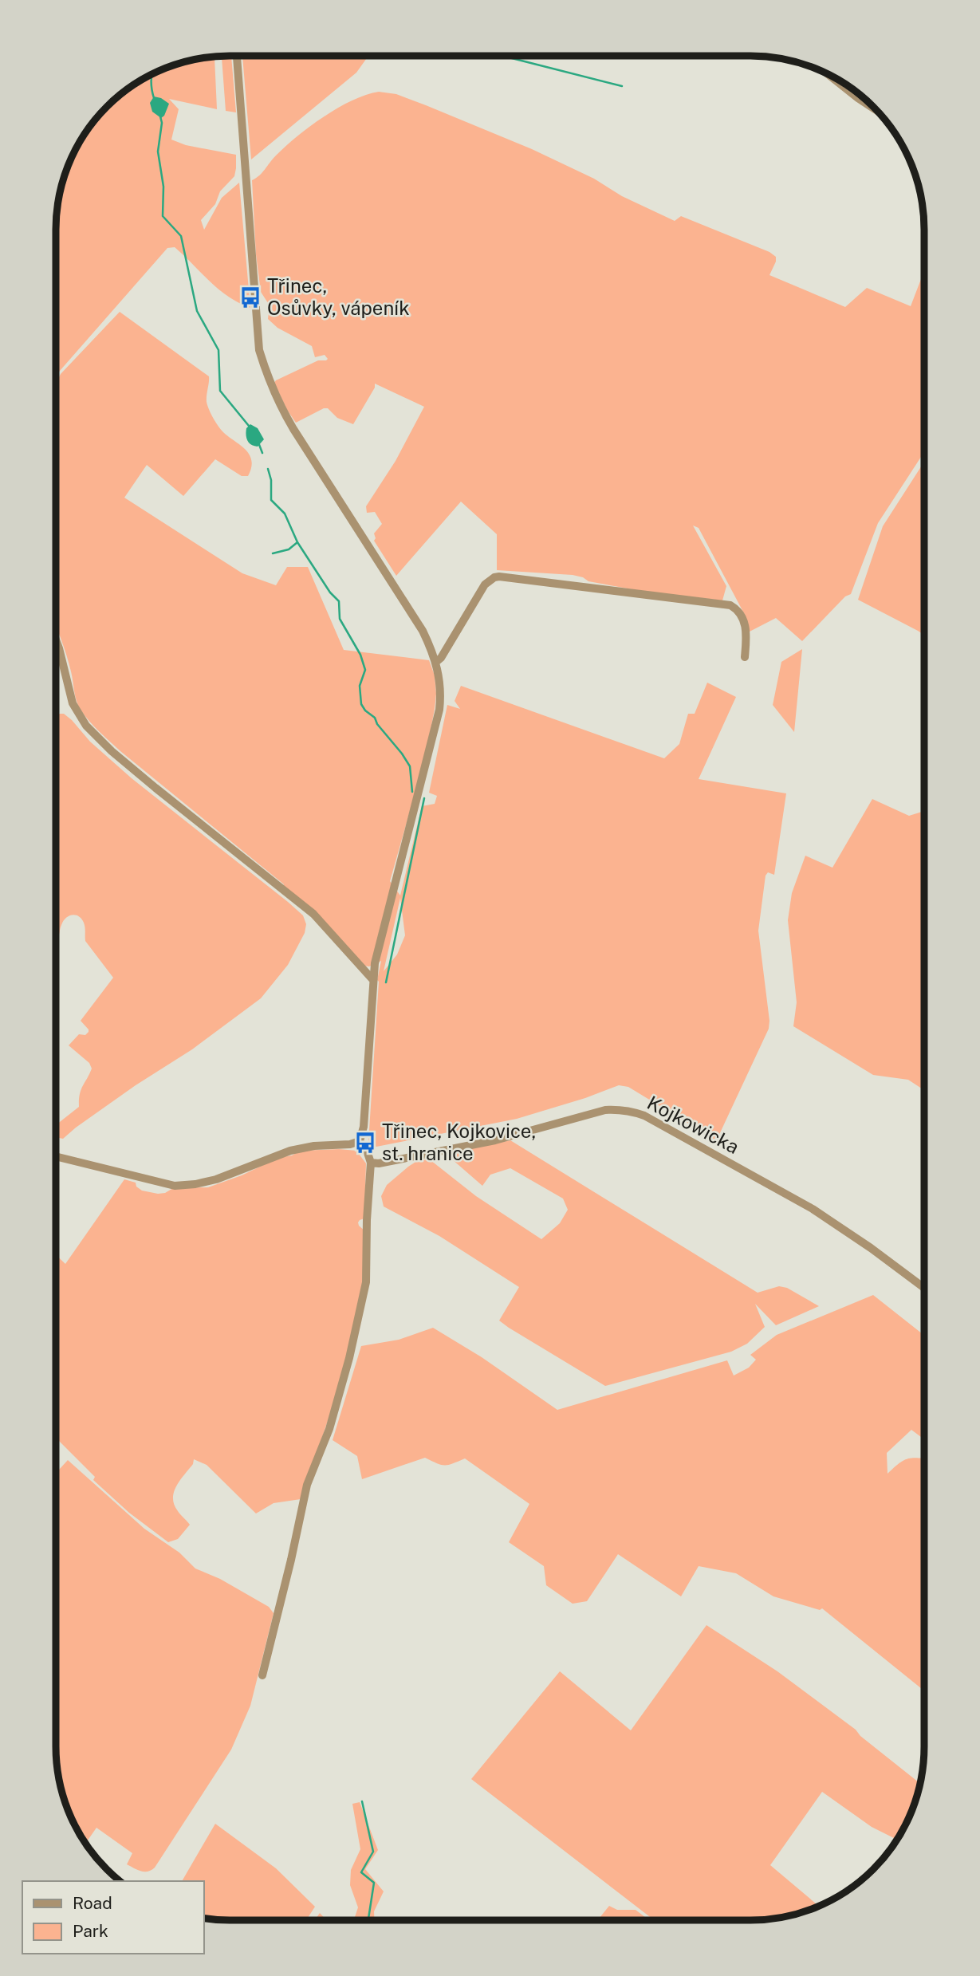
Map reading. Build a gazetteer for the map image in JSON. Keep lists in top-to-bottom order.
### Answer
{
  "streets": {
    "street": ["Kojkowicka"]
  },
  "places": {
    "bus stop": ["Třinec, Osůvky, vápeník", "Třinec, Kojkovice, st. hranice"]
  },
  "legend": ["Road", "Park"]
}
